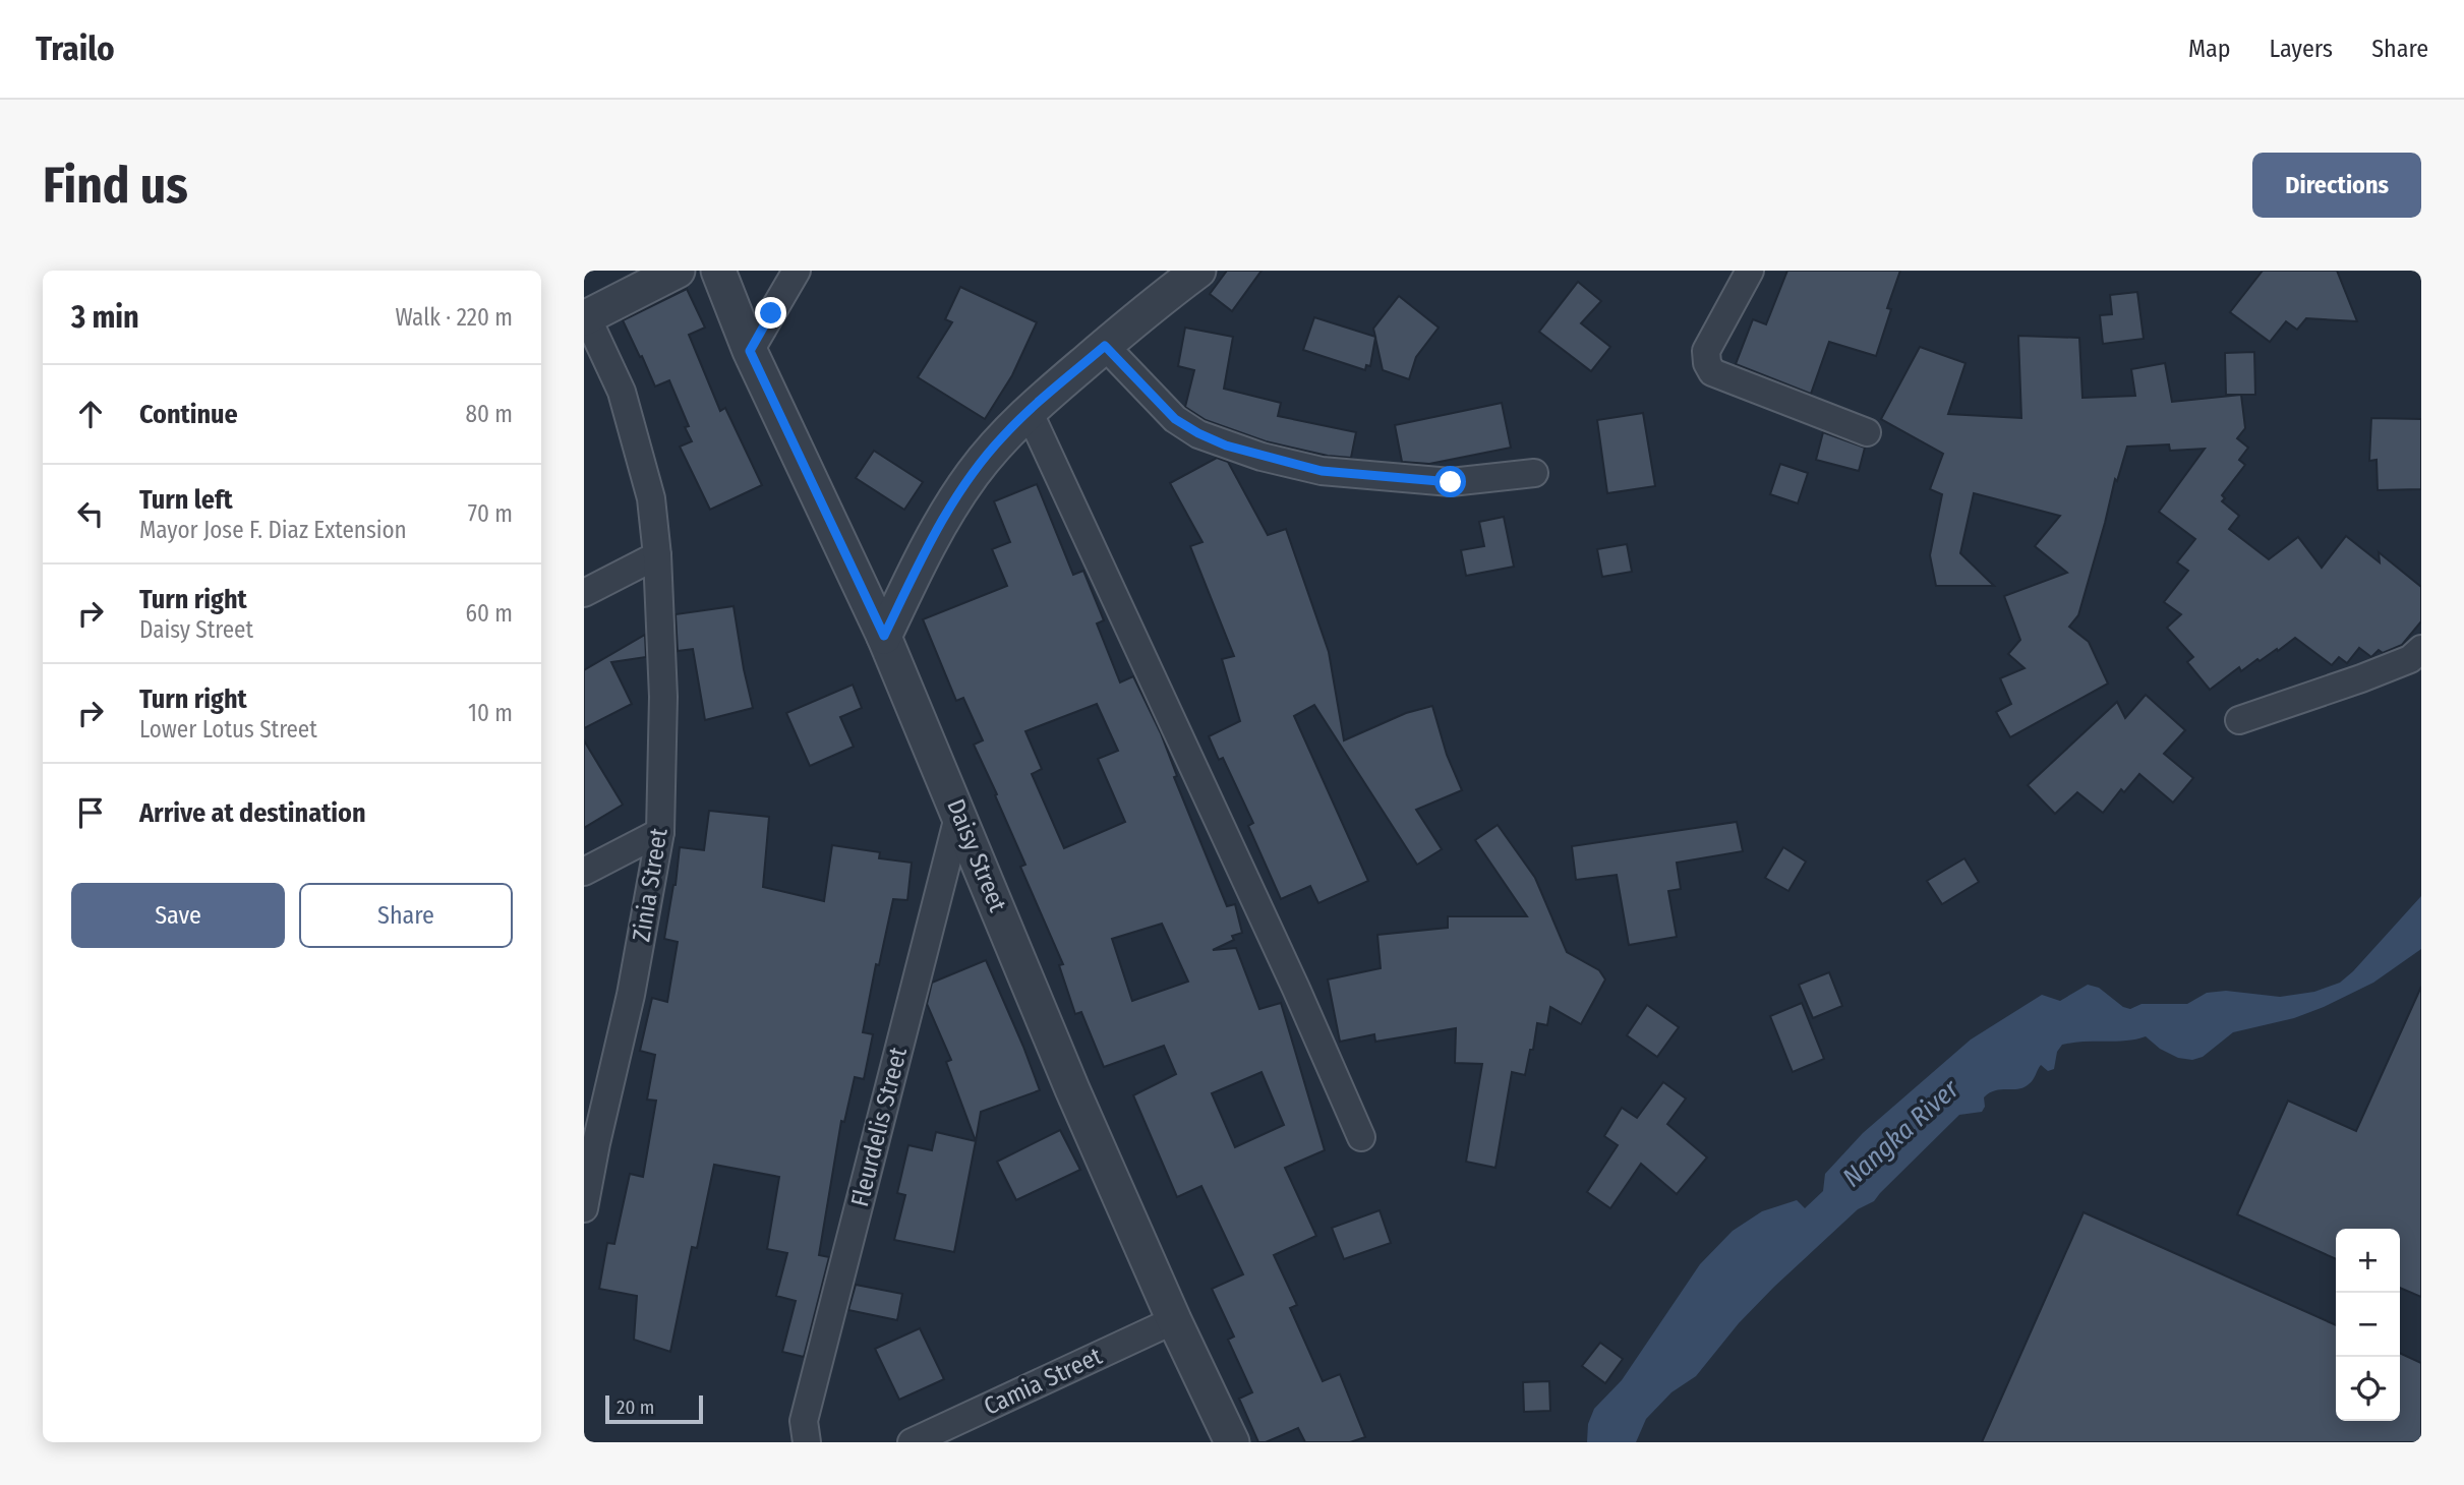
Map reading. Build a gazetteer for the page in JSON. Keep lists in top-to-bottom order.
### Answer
{
  "streets": {
    "street": [
      "Daisy Street",
      "Zinia Street",
      "Fleurdelis Street",
      "Camia Street"
    ]
  },
  "crossings": [
    ["Daisy Street", "Fleurdelis Street"],
    ["Daisy Street", "Camia Street"]
  ],
  "water": ["Nangka River"],
  "scale_bar": "20 m",
  "page": {
    "header": "Trailo",
    "nav": ["Map", "Layers", "Share"],
    "buttons": [
      "Directions",
      ["Save", "Share"]
    ],
    "title": "Find us",
    "heading": ["3 min", "Walk · 220 m"],
    "list": [
      ["Continue", "80 m"],
      ["Turn left", "Mayor Jose F. Diaz Extension", "70 m"],
      ["Turn right", "Daisy Street", "60 m"],
      ["Turn right", "Lower Lotus Street", "10 m"],
      "Arrive at destination"
    ],
    "map_buttons": ["+", "−"],
    "scale": "20 m"
  }
}
